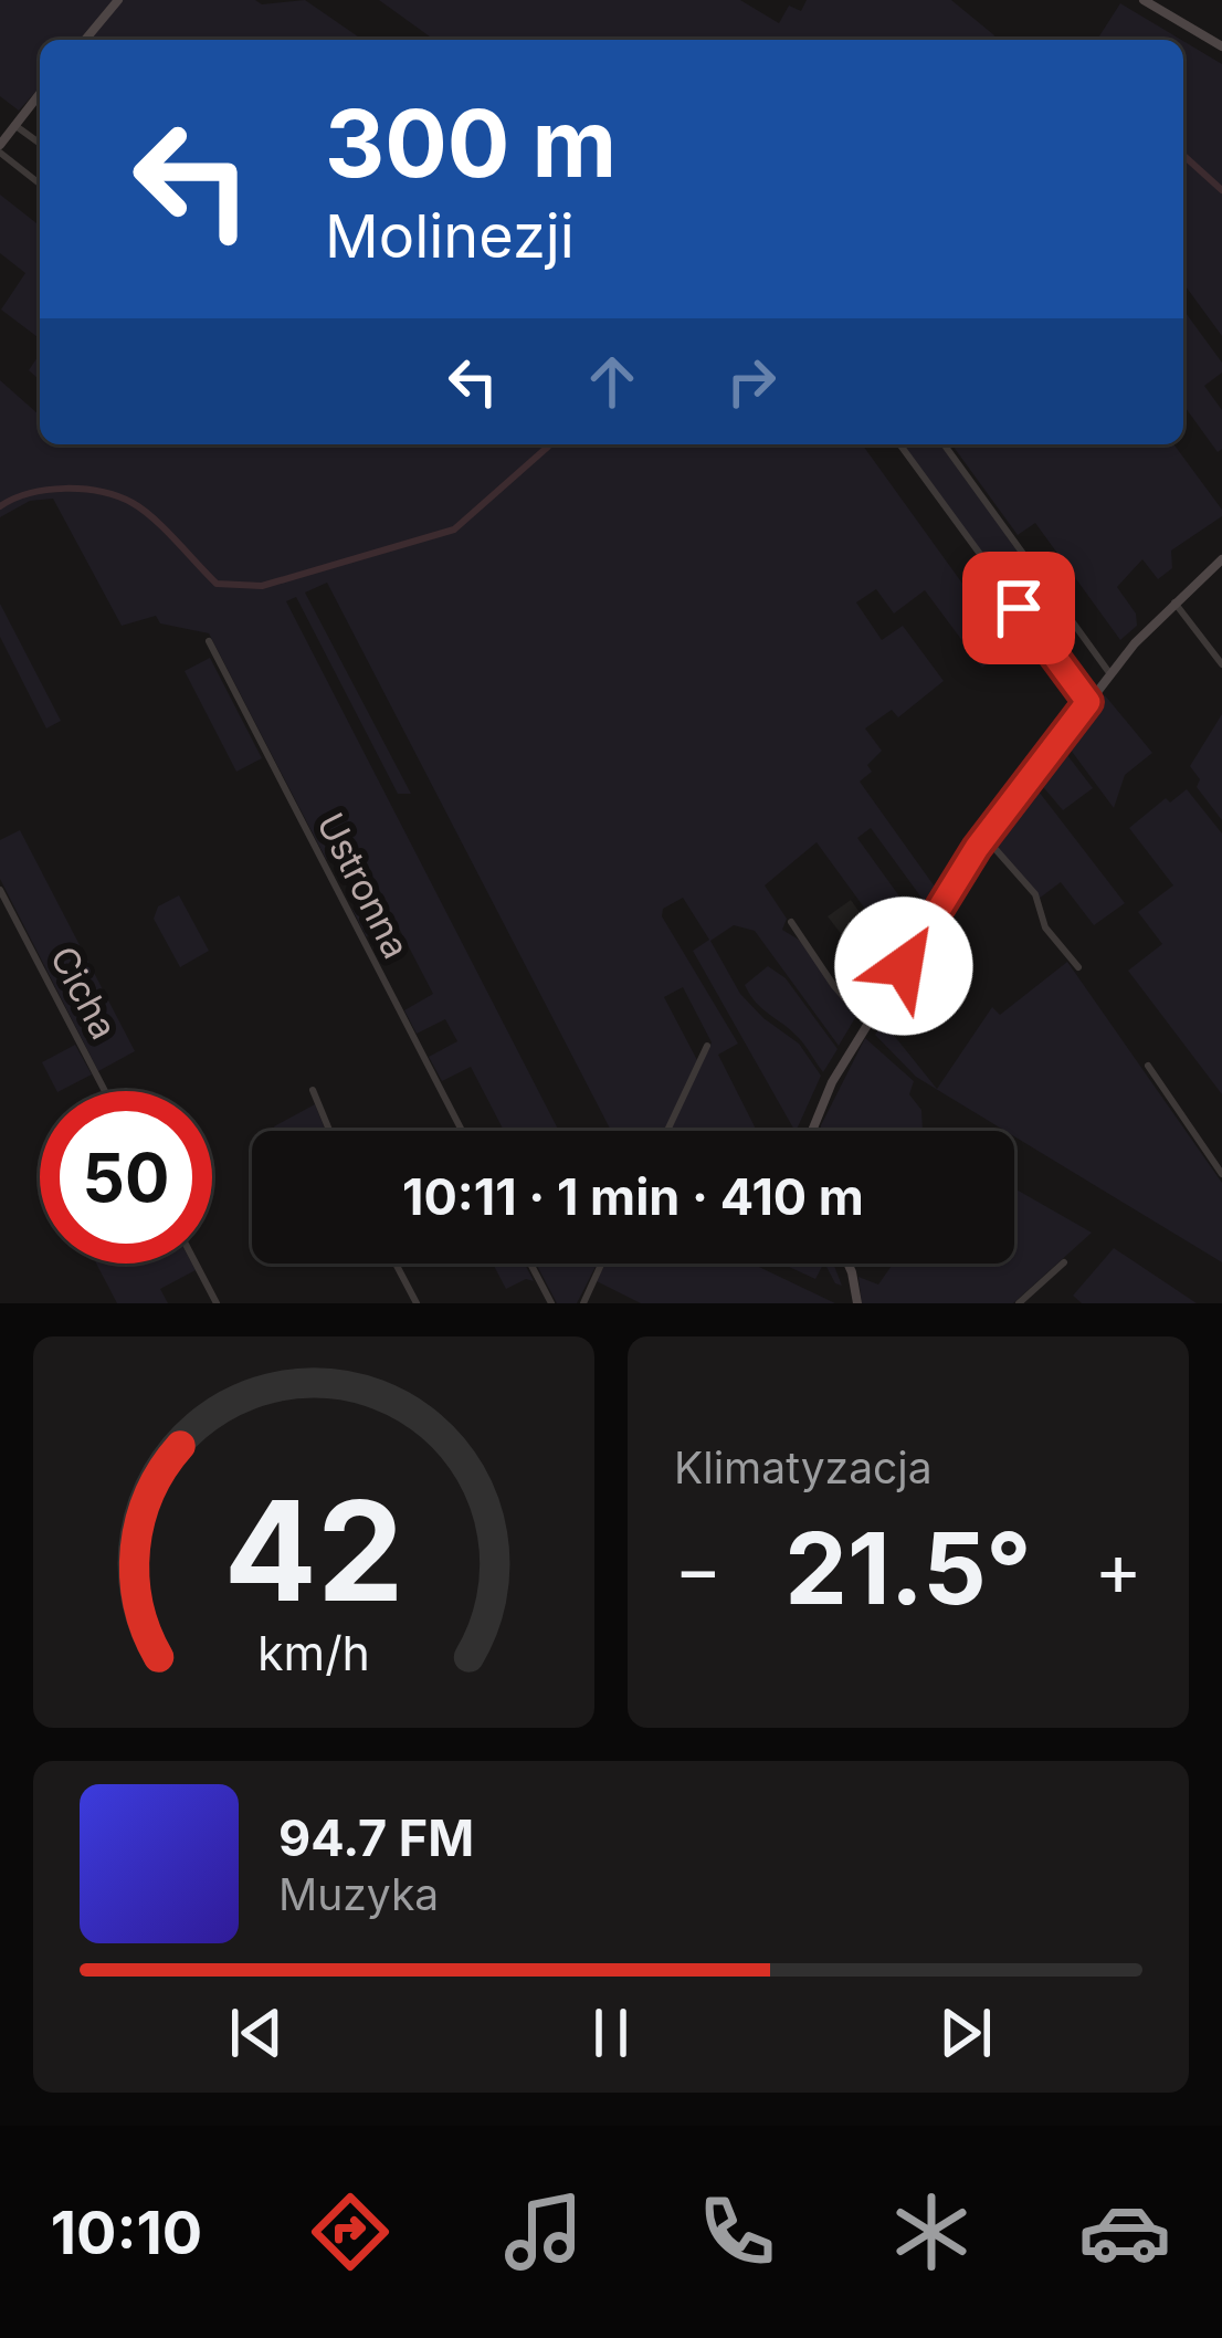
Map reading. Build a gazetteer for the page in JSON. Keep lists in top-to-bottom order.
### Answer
{
  "streets": {
    "street": ["Ustronna", "Cicha"]
  },
  "page": {
    "turn": ["300 m", "Molinezji"],
    "limit": "50",
    "trip": "10:11 · 1 min · 410 m",
    "tile": "Klimatyzacja",
    "heat": ["−", "21.5°", "+"],
    "song": ["94.7 FM", "Muzyka"],
    "tabs": "10:10",
    "gauge": ["42", "km/h"]
  }
}
